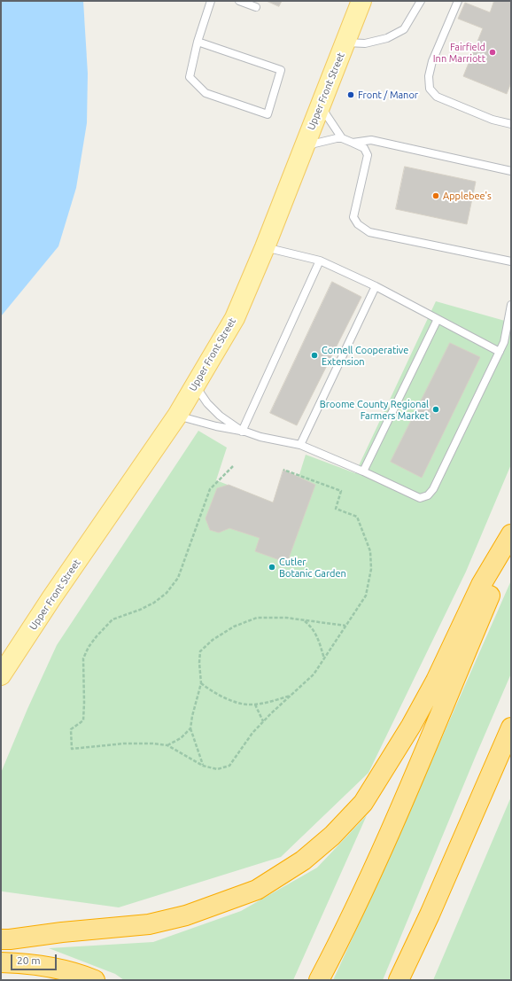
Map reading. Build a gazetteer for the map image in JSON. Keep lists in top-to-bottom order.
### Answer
{
  "streets": {
    "main road": ["Upper Front Street"]
  },
  "places": [
    "Fairfield Inn Marriott",
    "Front / Manor",
    "Applebee's",
    "Cornell Cooperative Extension",
    "Broome County Regional Farmers Market",
    "Cutler Botanic Garden"
  ],
  "scale_bar": "20 m"
}
